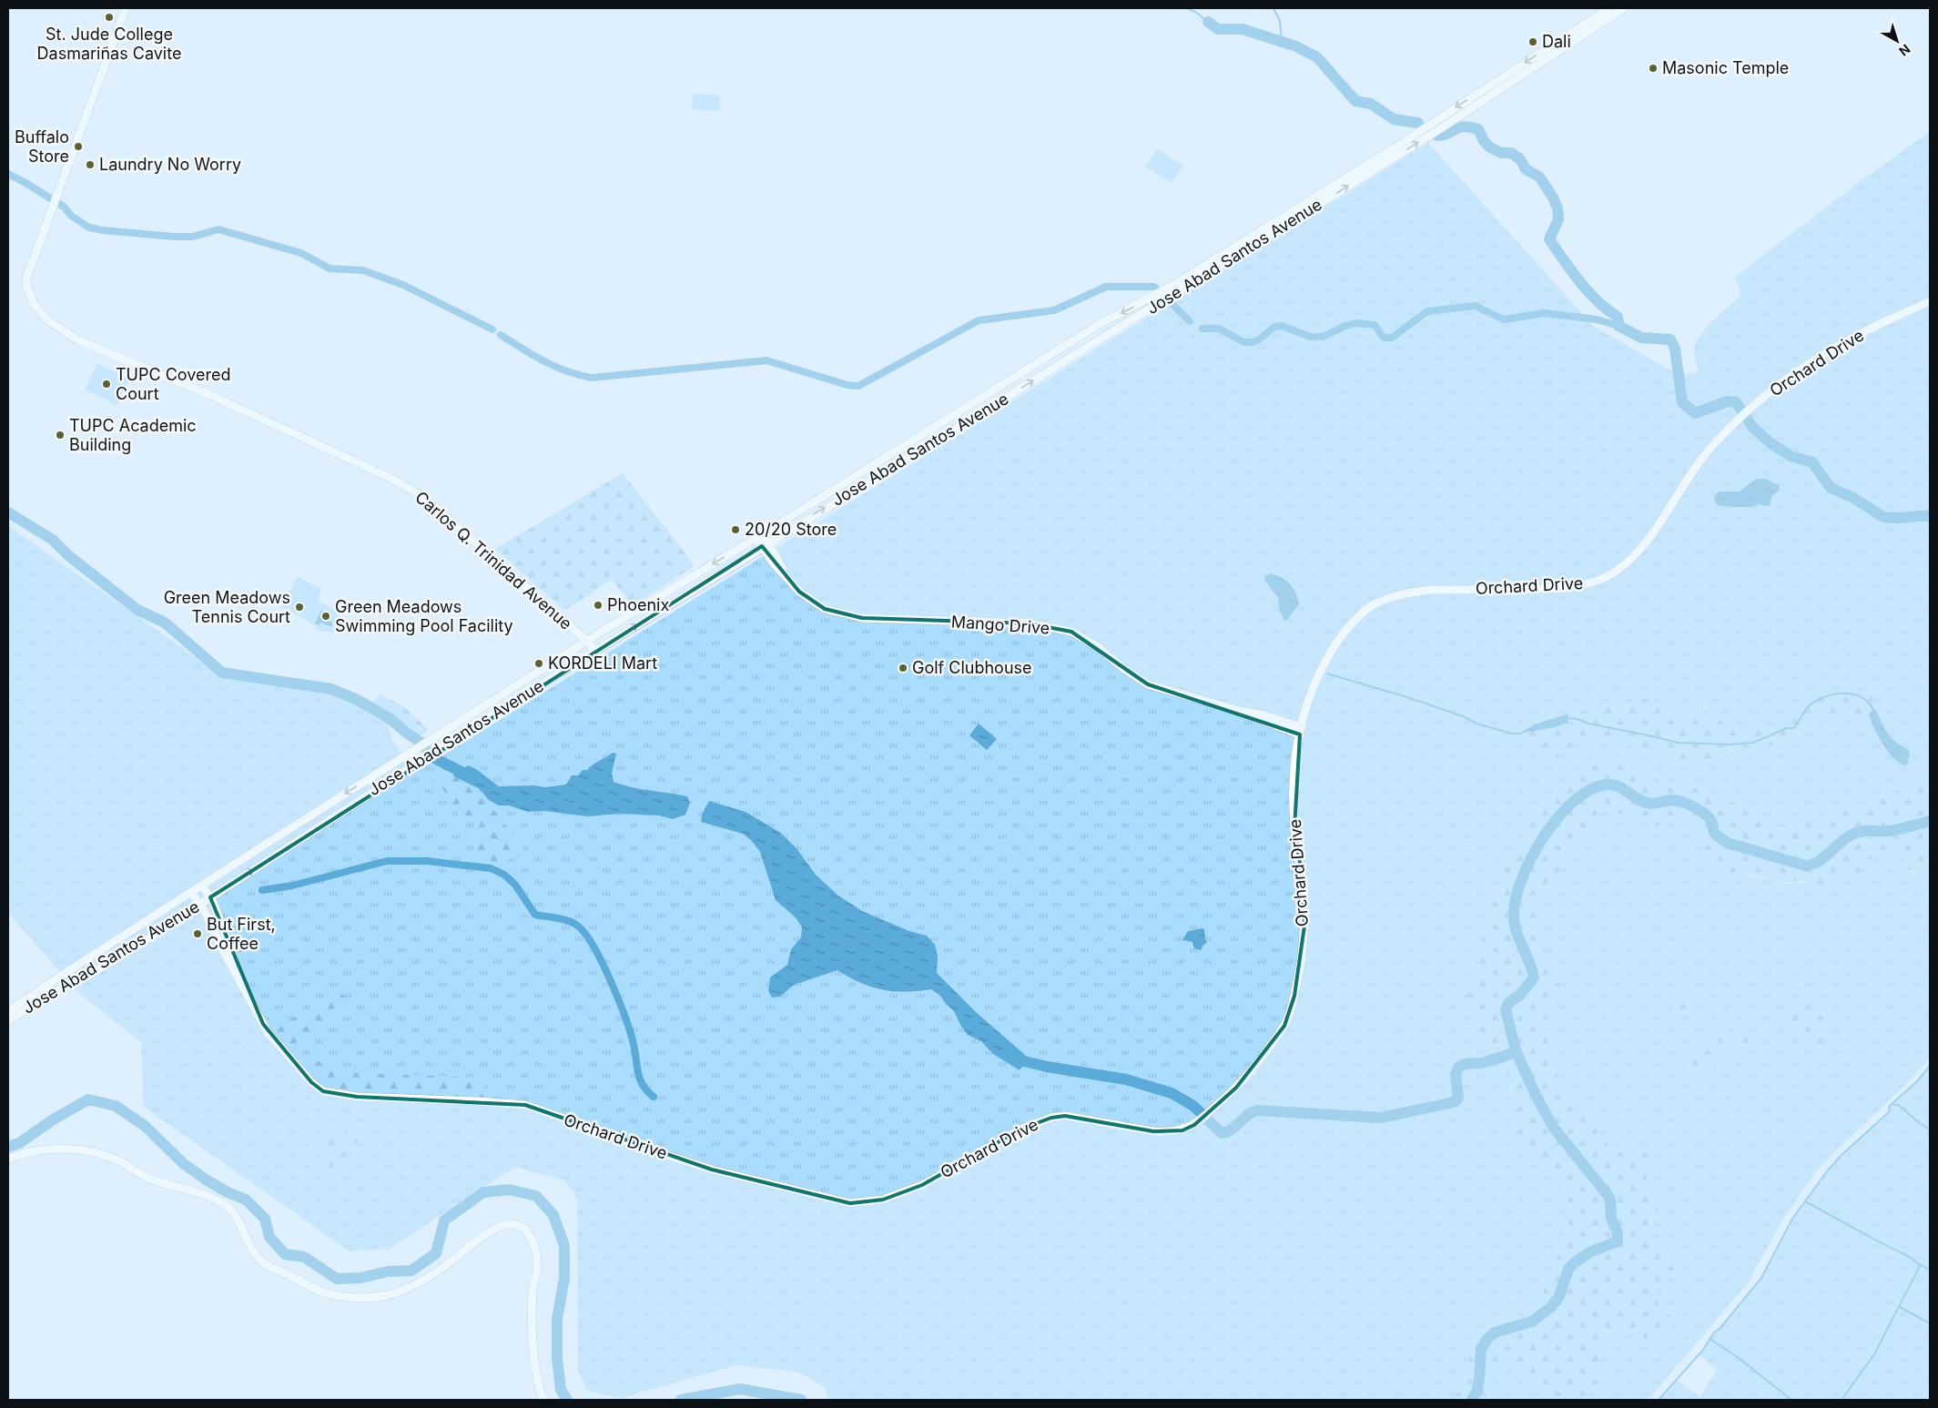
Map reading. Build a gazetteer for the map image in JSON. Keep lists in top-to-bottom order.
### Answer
{
  "streets": {
    "main road": [
      "Jose Abad Santos Avenue",
      "Orchard Drive",
      "Carlos Q. Trinidad Avenue",
      "Mango Drive"
    ]
  },
  "crossings": [
    ["Jose Abad Santos Avenue", "Orchard Drive"],
    ["Jose Abad Santos Avenue", "Carlos Q. Trinidad Avenue"],
    ["Jose Abad Santos Avenue", "Mango Drive"],
    ["Orchard Drive", "Mango Drive"]
  ],
  "places": [
    "St. Jude College Dasmariñas Cavite",
    "Dali",
    "Masonic Temple",
    "Buffalo Store",
    "Laundry No Worry",
    "TUPC Covered Court",
    "TUPC Academic Building",
    "20/20 Store",
    "Phoenix",
    "Green Meadows Tennis Court",
    "Green Meadows Swimming Pool Facility",
    "KORDELI Mart",
    "Golf Clubhouse",
    "But First, Coffee"
  ],
  "north": "bottom right"
}
